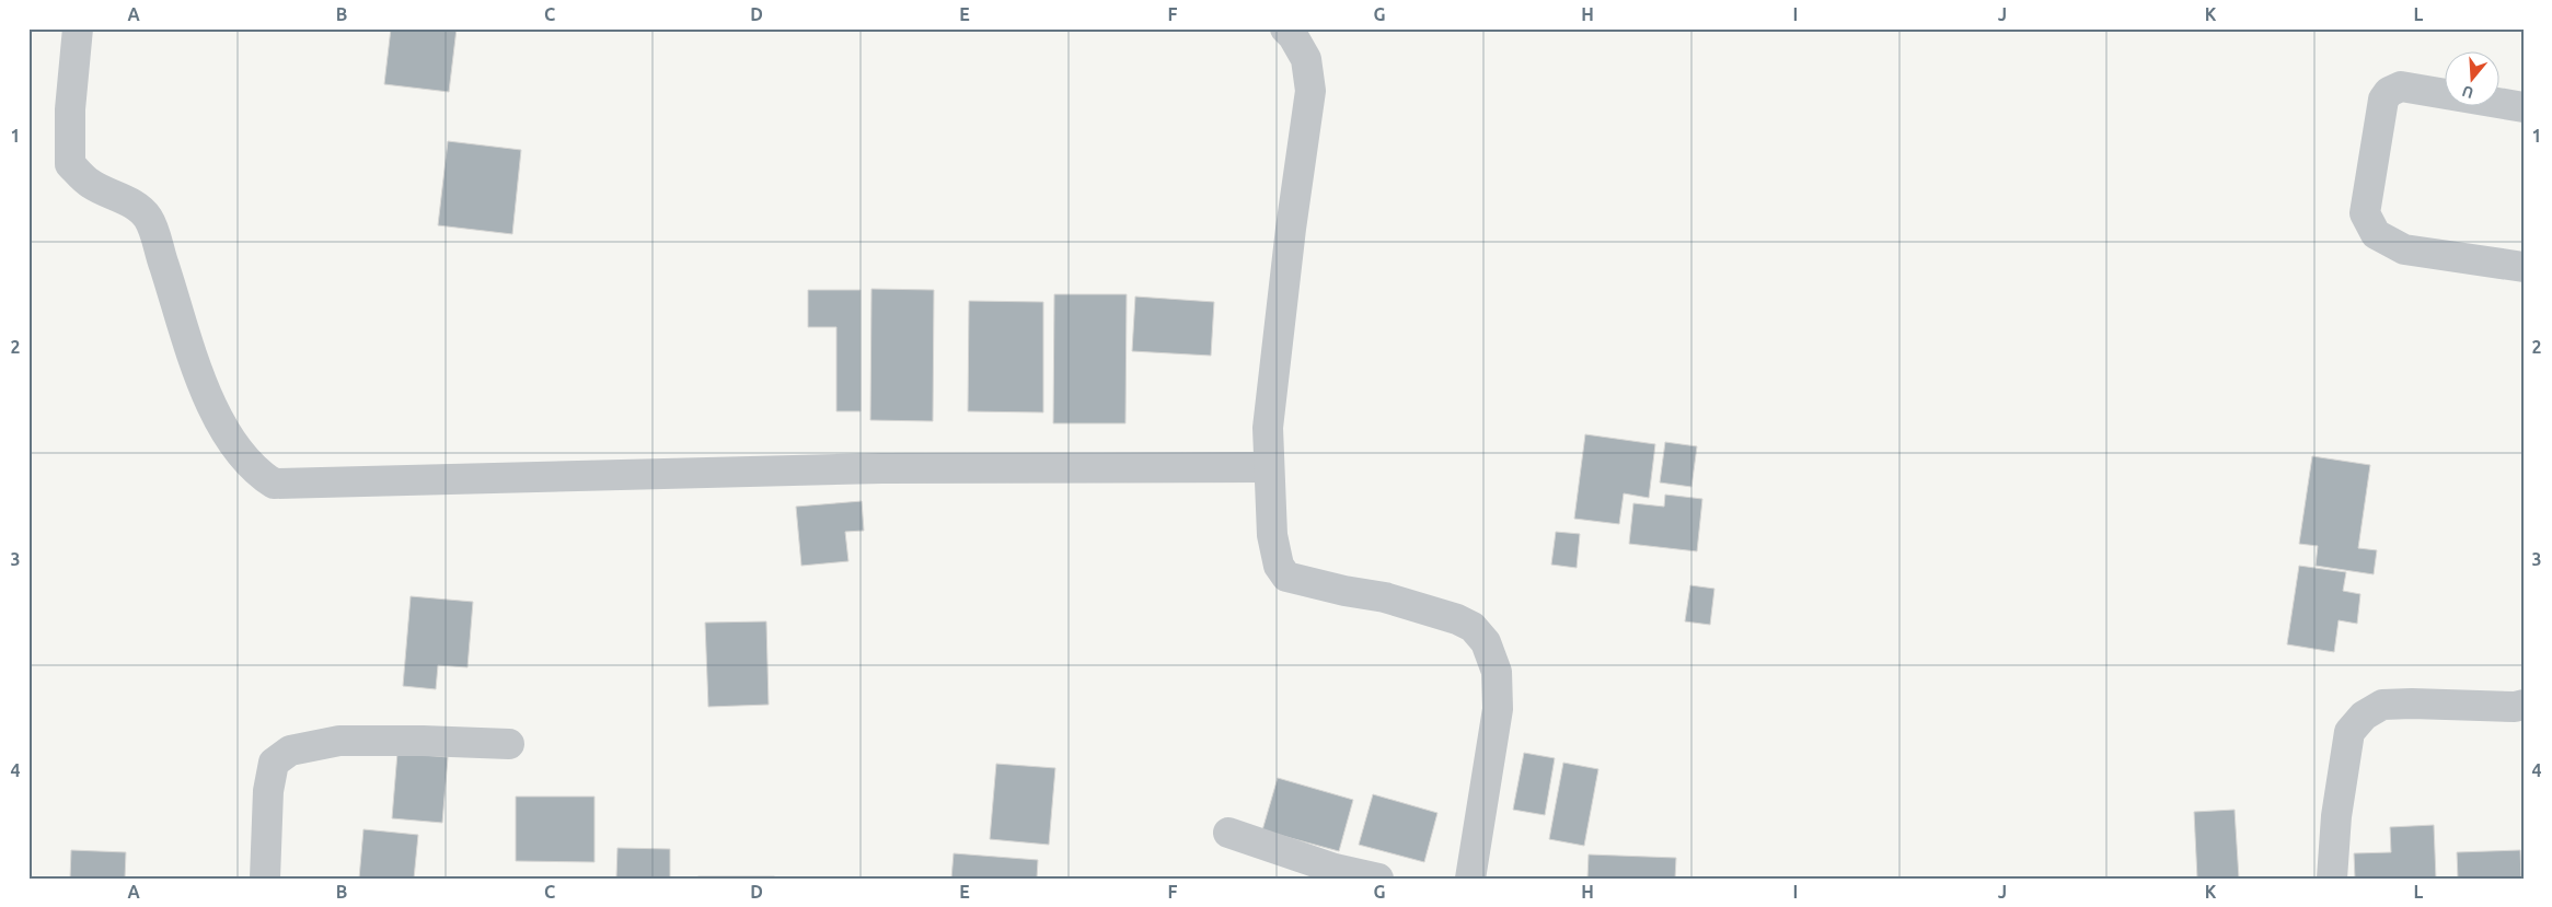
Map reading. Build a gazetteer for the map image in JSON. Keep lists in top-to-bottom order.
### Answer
{
  "north": "bottom",
  "grid": {
    "columns": [
      "A",
      "B",
      "C",
      "D",
      "E",
      "F",
      "G",
      "H",
      "I",
      "J",
      "K",
      "L"
    ],
    "rows": [
      "1",
      "2",
      "3",
      "4"
    ]
  }
}
